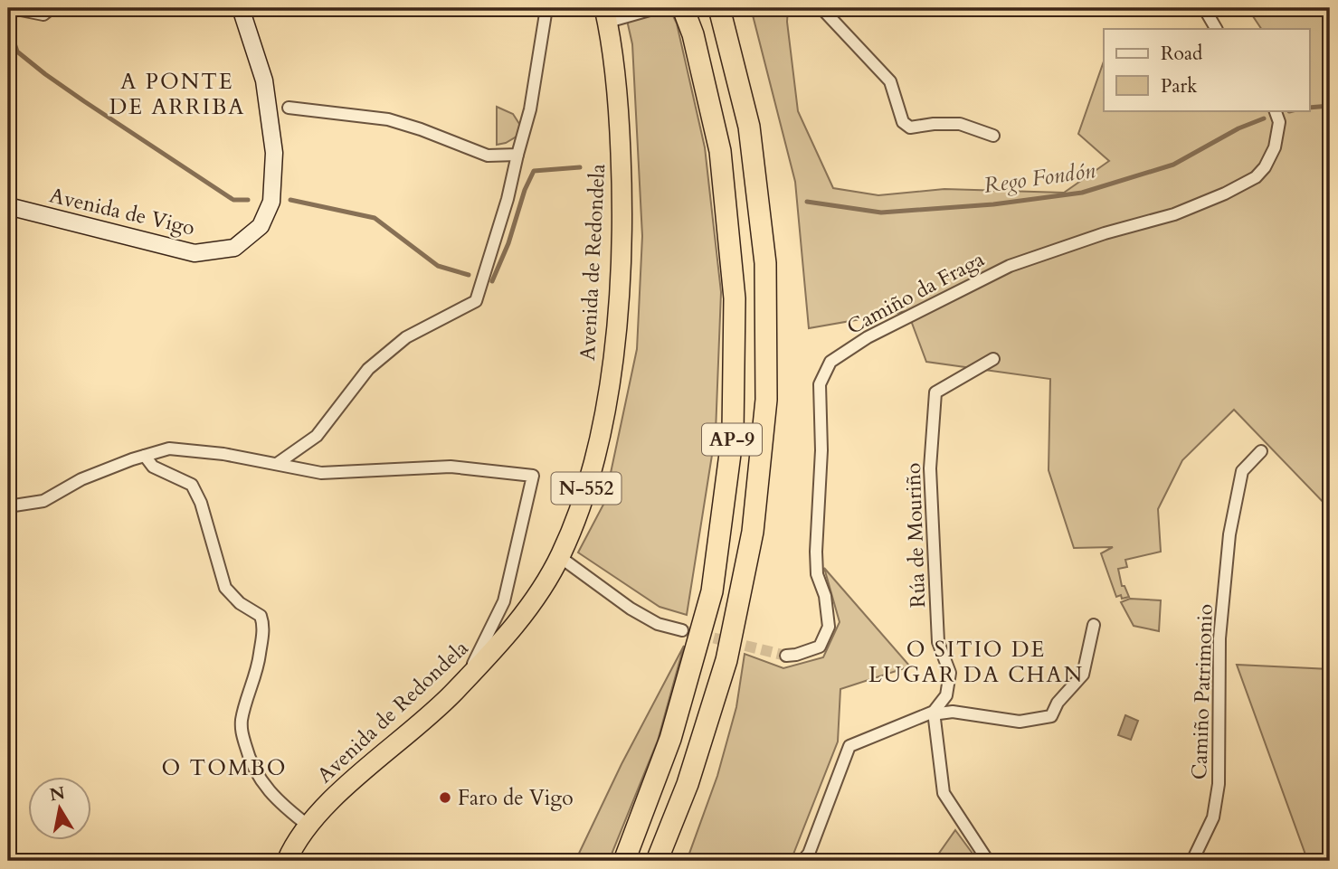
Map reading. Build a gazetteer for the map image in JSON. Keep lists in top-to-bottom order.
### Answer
{
  "streets": {
    "highway": ["Avenida de Redondela", "AP-9", "N-552"],
    "main road": ["Avenida de Vigo"],
    "street": ["Camiño da Fraga", "Rúa de Mouriño", "Camiño Patrimonio"]
  },
  "districts": ["A PONTE DE ARRIBA", "O SITIO DE LUGAR DA CHAN", "O TOMBO"],
  "water": ["Rego Fondón"],
  "places": ["Faro de Vigo"],
  "legend": ["Road", "Park"],
  "north": "top"
}
